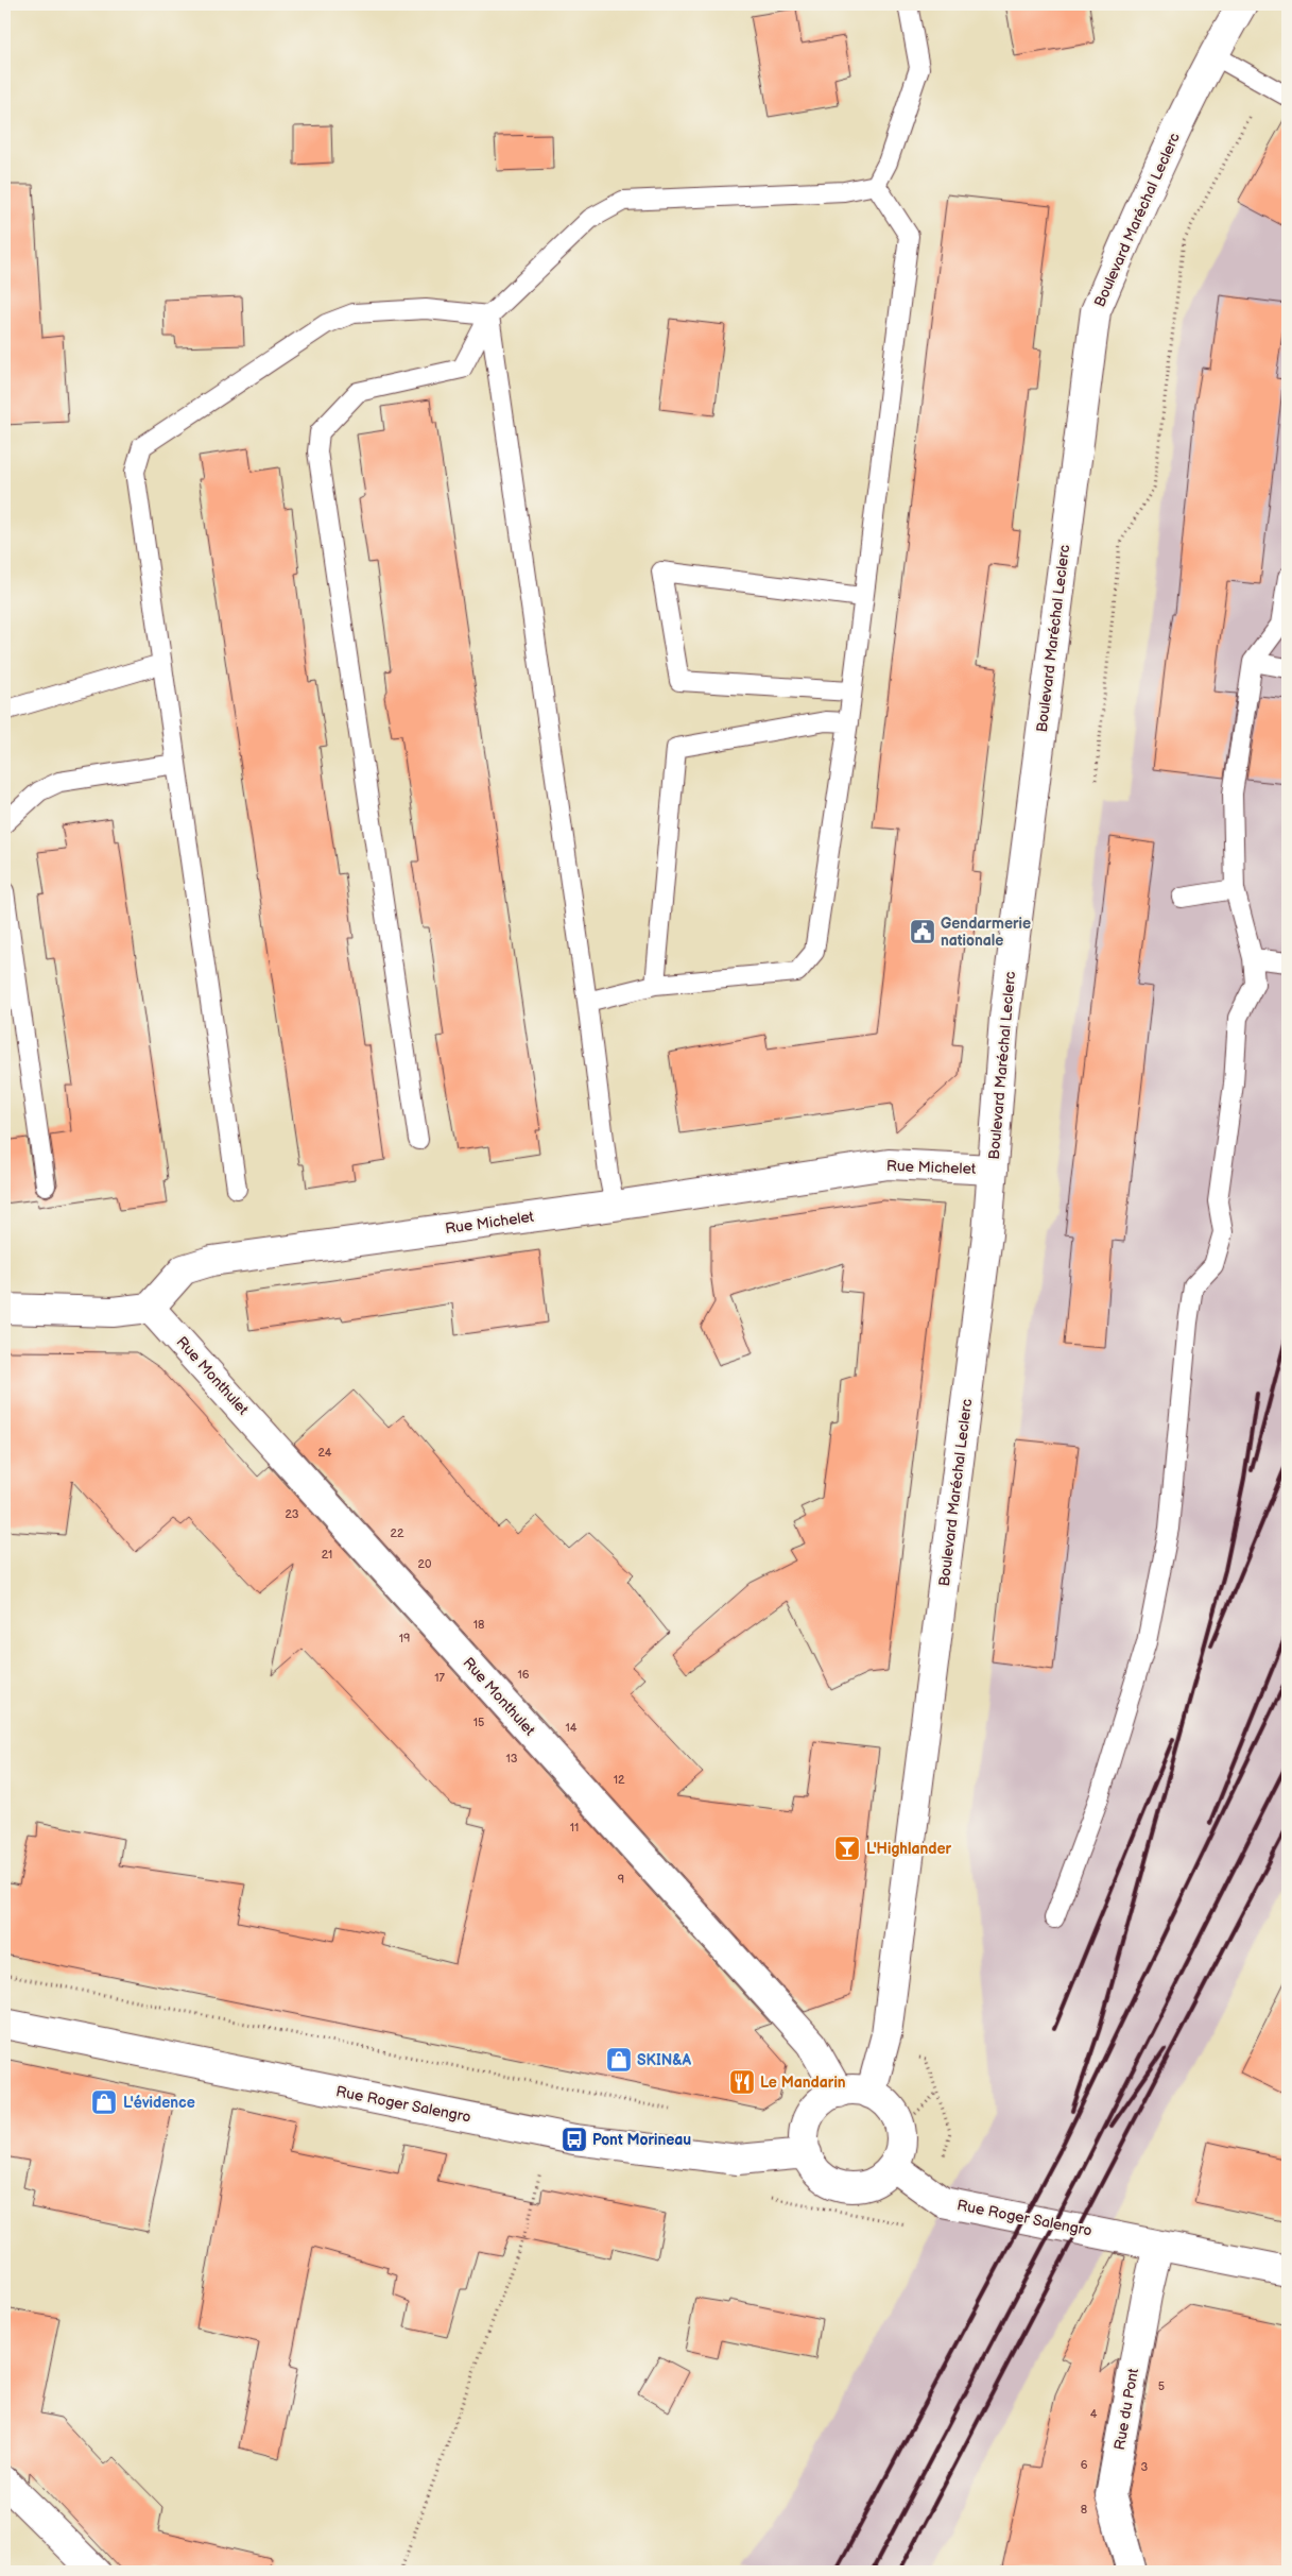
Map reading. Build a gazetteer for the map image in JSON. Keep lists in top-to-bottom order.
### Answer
{
  "streets": {
    "street": [
      "Boulevard Maréchal Leclerc",
      "Rue Michelet",
      "Rue Monthulet",
      "Rue Roger Salengro",
      "Rue du Pont"
    ]
  },
  "crossings": [
    ["Boulevard Maréchal Leclerc", "Rue Michelet"],
    ["Boulevard Maréchal Leclerc", "Rue Monthulet"],
    ["Boulevard Maréchal Leclerc", "Rue Roger Salengro"],
    ["Rue Michelet", "Rue Monthulet"],
    ["Rue Monthulet", "Rue Roger Salengro"],
    ["Rue Roger Salengro", "Rue du Pont"]
  ],
  "places": {
    "public building": ["Gendarmerie nationale"],
    "bar": ["L'Highlander"],
    "shop": ["SKIN&A", "L'évidence"],
    "restaurant": ["Le Mandarin"],
    "bus stop": ["Pont Morineau"]
  },
  "house_numbers": [
    "24",
    "23",
    "22",
    "21",
    "20",
    "18",
    "19",
    "16",
    "17",
    "15",
    "14",
    "13",
    "12",
    "11",
    "9",
    "5",
    "4",
    "6",
    "3",
    "8"
  ]
}
